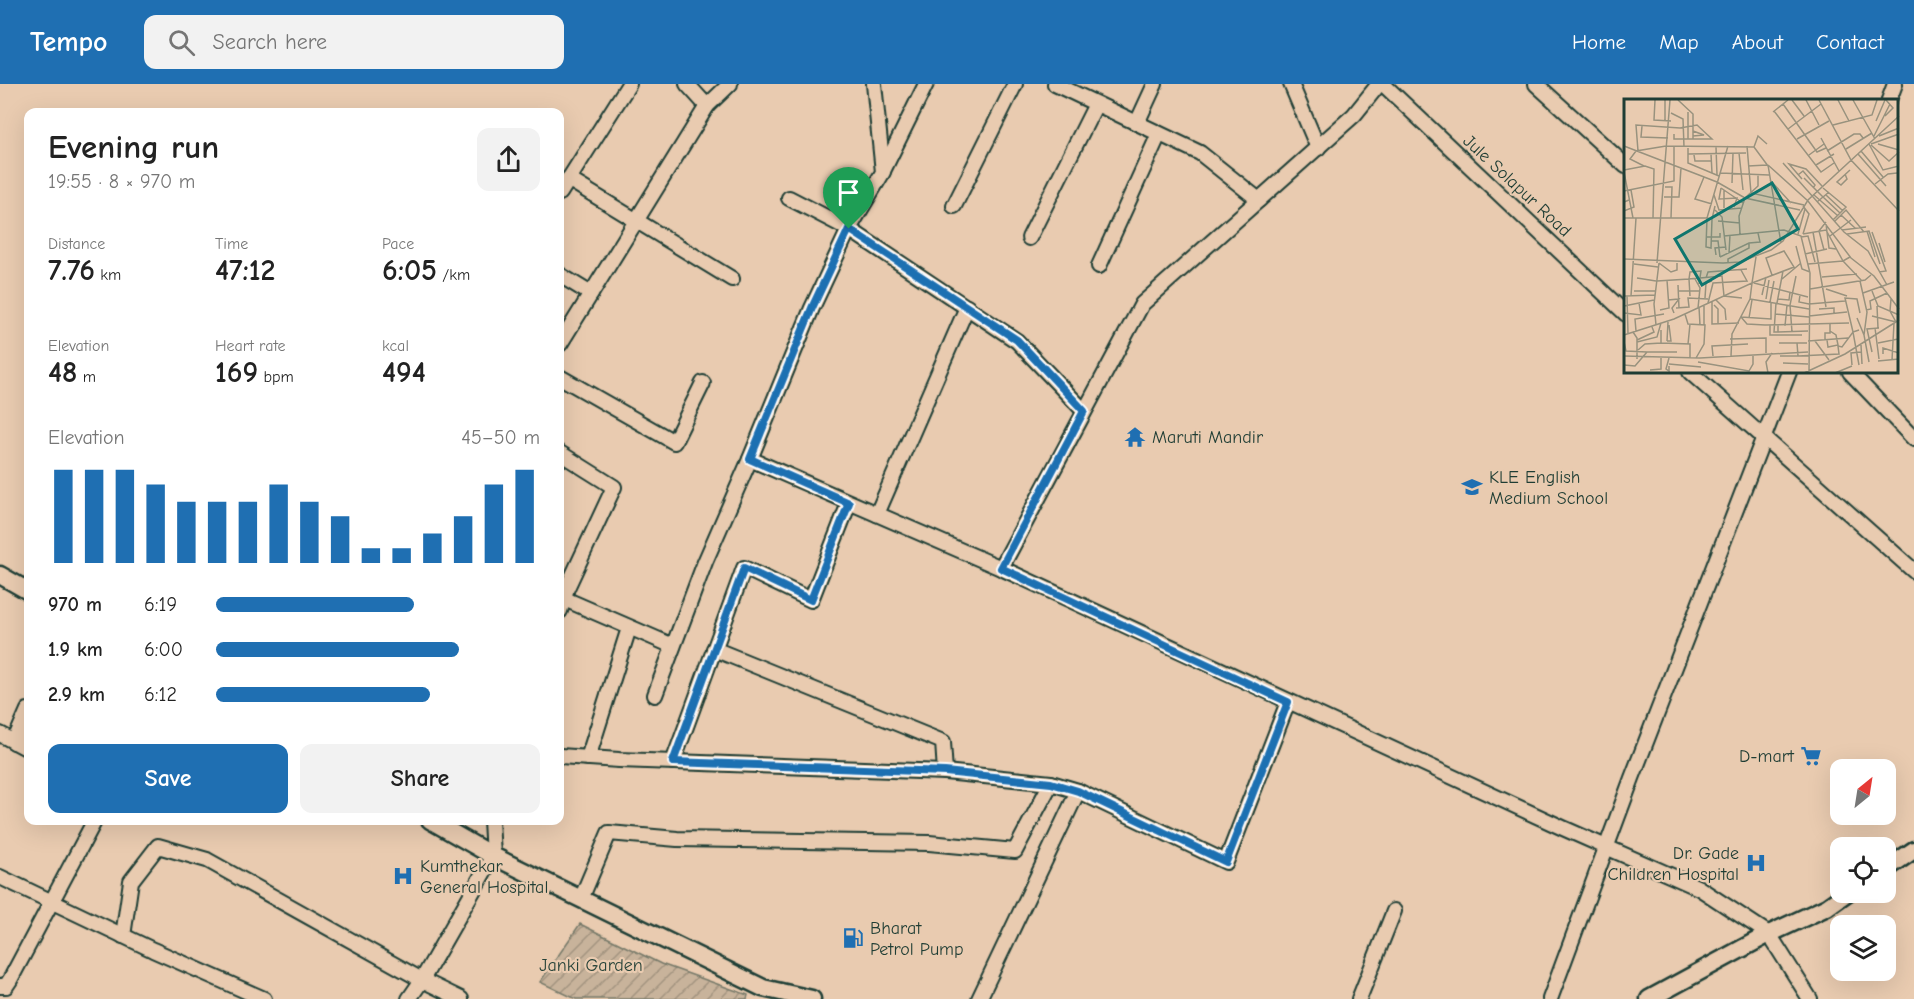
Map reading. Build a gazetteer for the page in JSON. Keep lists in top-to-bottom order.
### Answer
{
  "streets": {
    "street": ["Jule Solapur Road"]
  },
  "parks": ["Janki Garden"],
  "places": {
    "temple": ["Maruti Mandir"],
    "school or university": ["KLE English Medium School"],
    "supermarket": ["D-mart"],
    "hospital": ["Dr. Gade Children Hospital", "Kumthekar General Hospital"],
    "fuel station": ["Bharat Petrol Pump"]
  },
  "north": "top right",
  "page": {
    "header": "Tempo",
    "search": "Search here",
    "nav": [
      "Home",
      "Map",
      "About",
      "Contact"
    ],
    "heading": ["Evening run", "19:55 · 8 × 970 m"],
    "stats": [
      ["Distance", "7.76 km"],
      ["Time", "47:12"],
      ["Pace", "6:05 /km"],
      ["Elevation", "48 m"],
      ["Heart rate", "169 bpm"],
      ["kcal", "494"]
    ],
    "chart": ["Elevation", "45–50 m"],
    "list": [
      {
        "name": "970 m",
        "note": "6:19"
      },
      {
        "name": "1.9 km",
        "note": "6:00"
      },
      {
        "name": "2.9 km",
        "note": "6:12"
      }
    ],
    "buttons": ["Save", "Share"]
  }
}
